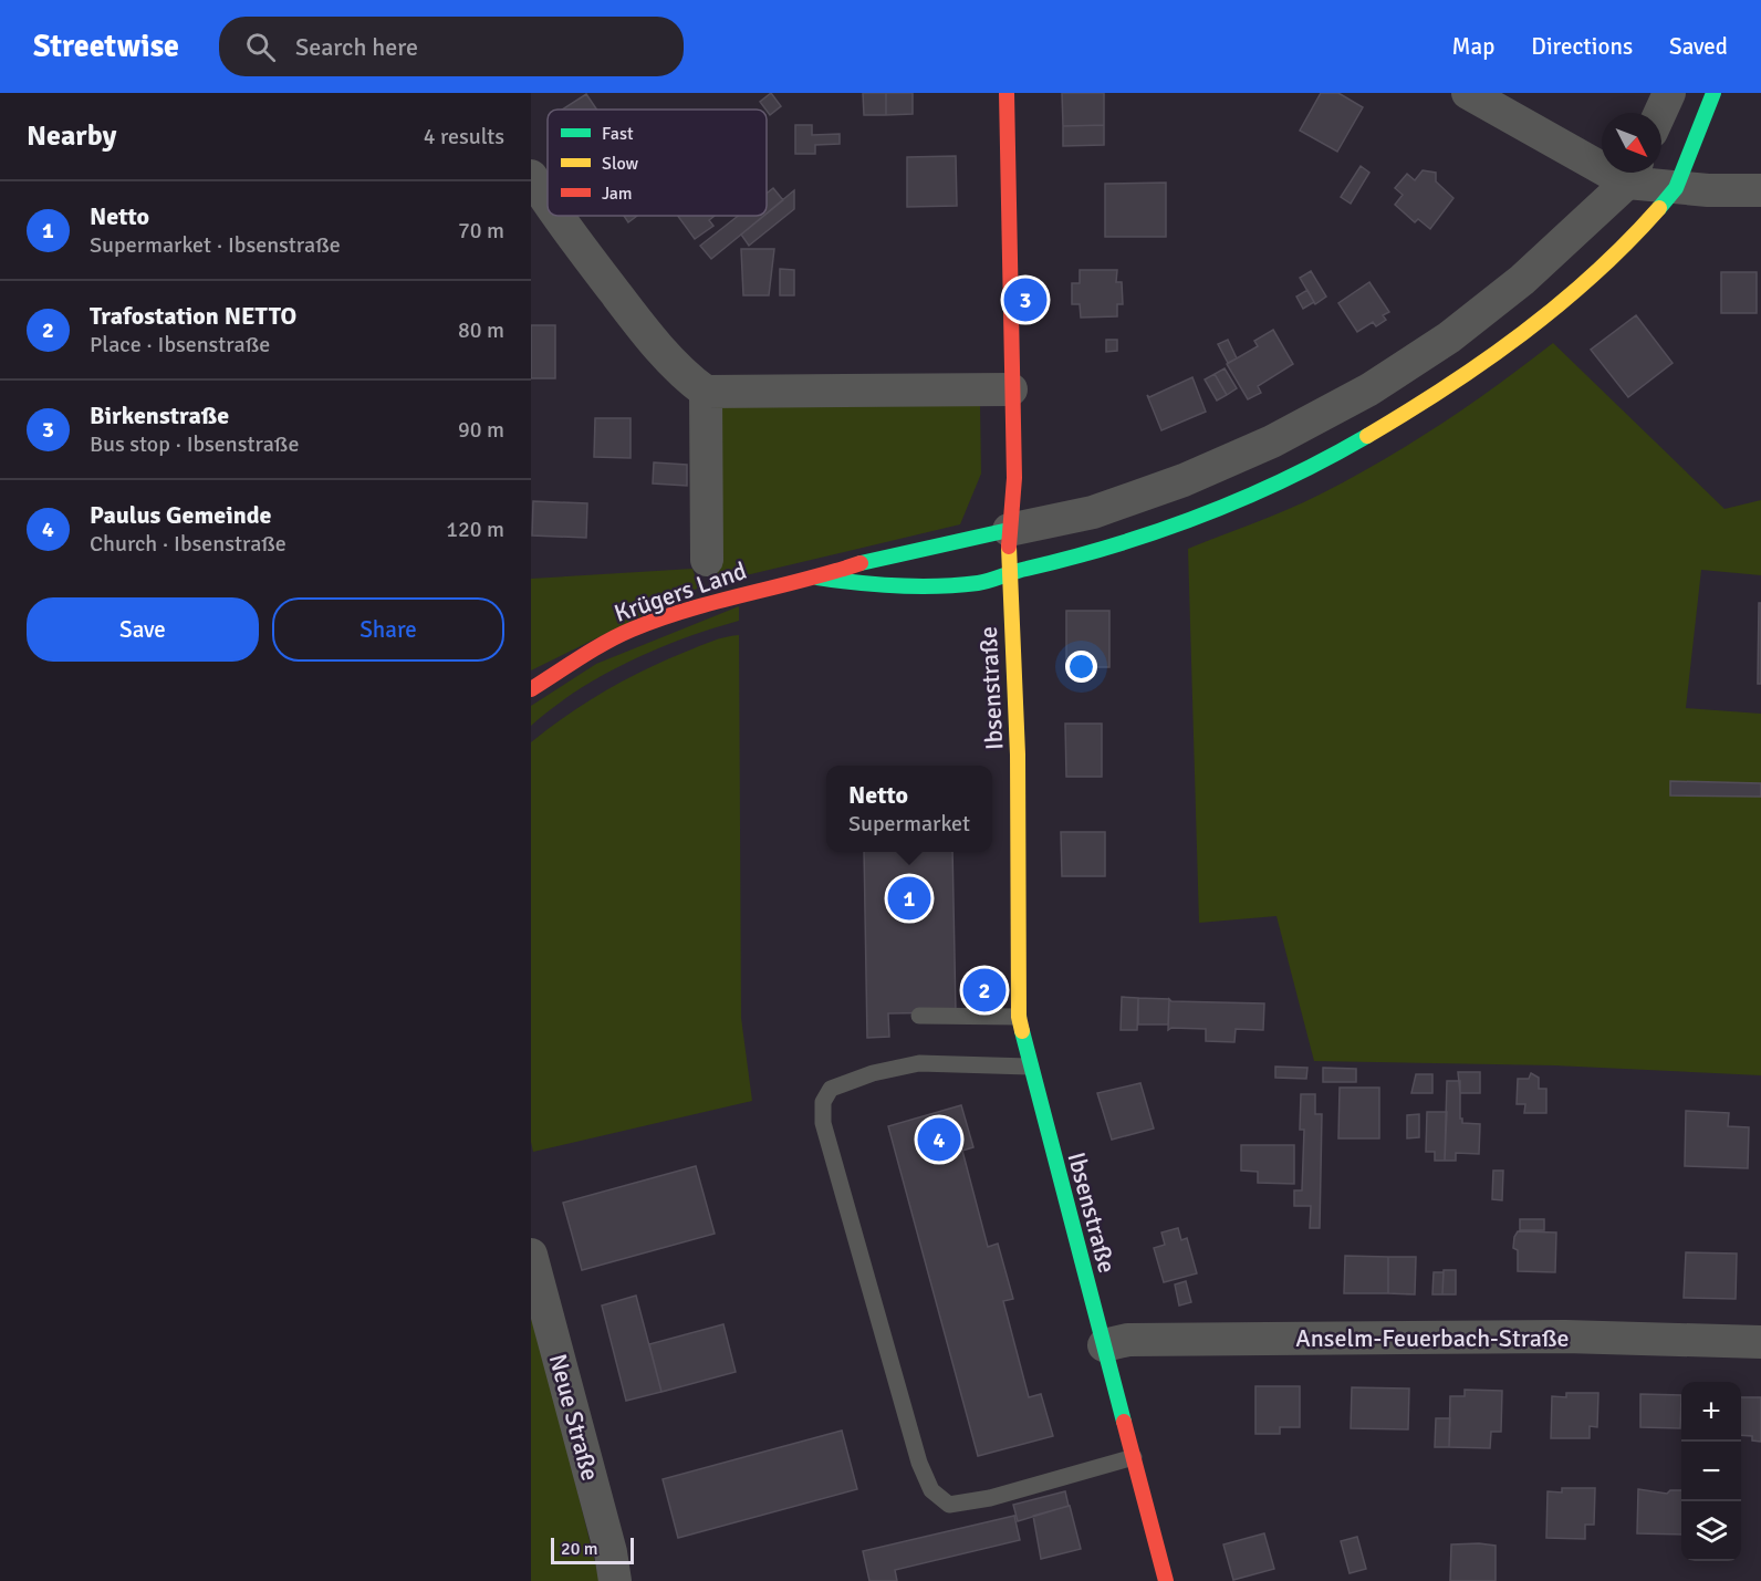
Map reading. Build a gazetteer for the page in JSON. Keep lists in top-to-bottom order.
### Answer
{
  "streets": {
    "street": [
      "Krügers Land",
      "Ibsenstraße",
      "Anselm-Feuerbach-Straße",
      "Neue Straße"
    ]
  },
  "crossings": [
    ["Krügers Land", "Ibsenstraße"],
    ["Ibsenstraße", "Anselm-Feuerbach-Straße"]
  ],
  "legend": ["Fast", "Slow", "Jam"],
  "scale_bar": "20 m",
  "north": "bottom right",
  "page": {
    "header": "Streetwise",
    "search": "Search here",
    "nav": ["Map", "Directions", "Saved"],
    "heading": ["Nearby", "4 results"],
    "list": [
      {
        "mark": "1",
        "name": "Netto",
        "note": "Supermarket · Ibsenstraße",
        "value": "70 m"
      },
      {
        "mark": "2",
        "name": "Trafostation NETTO",
        "note": "Place · Ibsenstraße",
        "value": "80 m"
      },
      {
        "mark": "3",
        "name": "Birkenstraße",
        "note": "Bus stop · Ibsenstraße",
        "value": "90 m"
      },
      {
        "mark": "4",
        "name": "Paulus Gemeinde",
        "note": "Church · Ibsenstraße",
        "value": "120 m"
      }
    ],
    "pins": [
      "3",
      "1",
      "2",
      "4"
    ],
    "buttons": ["Save", "Share"],
    "popup": ["Netto", "Supermarket"],
    "map_buttons": ["+", "−"],
    "scale": "20 m"
  }
}
